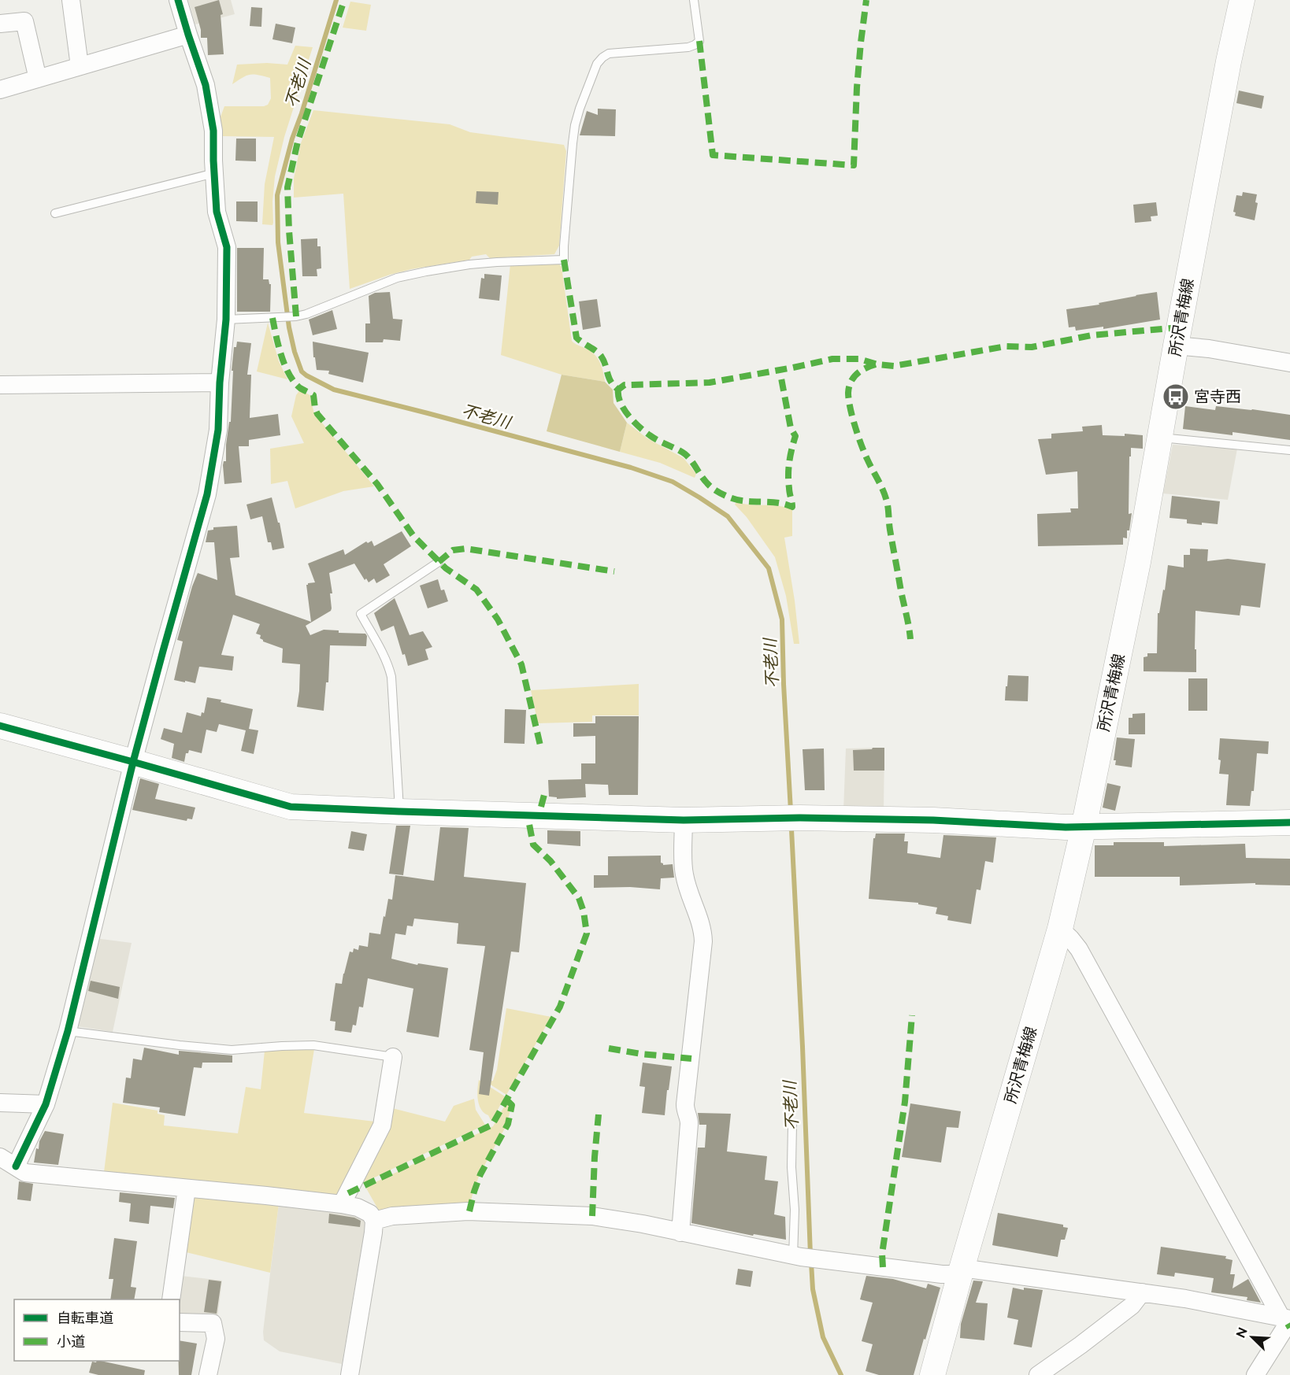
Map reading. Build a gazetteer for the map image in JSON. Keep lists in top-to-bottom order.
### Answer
{
  "streets": {
    "main road": ["所沢青梅線"]
  },
  "water": ["不老川"],
  "places": {
    "bus stop": ["宮寺西"]
  },
  "legend": ["自転車道", "小道"],
  "north": "top left"
}
